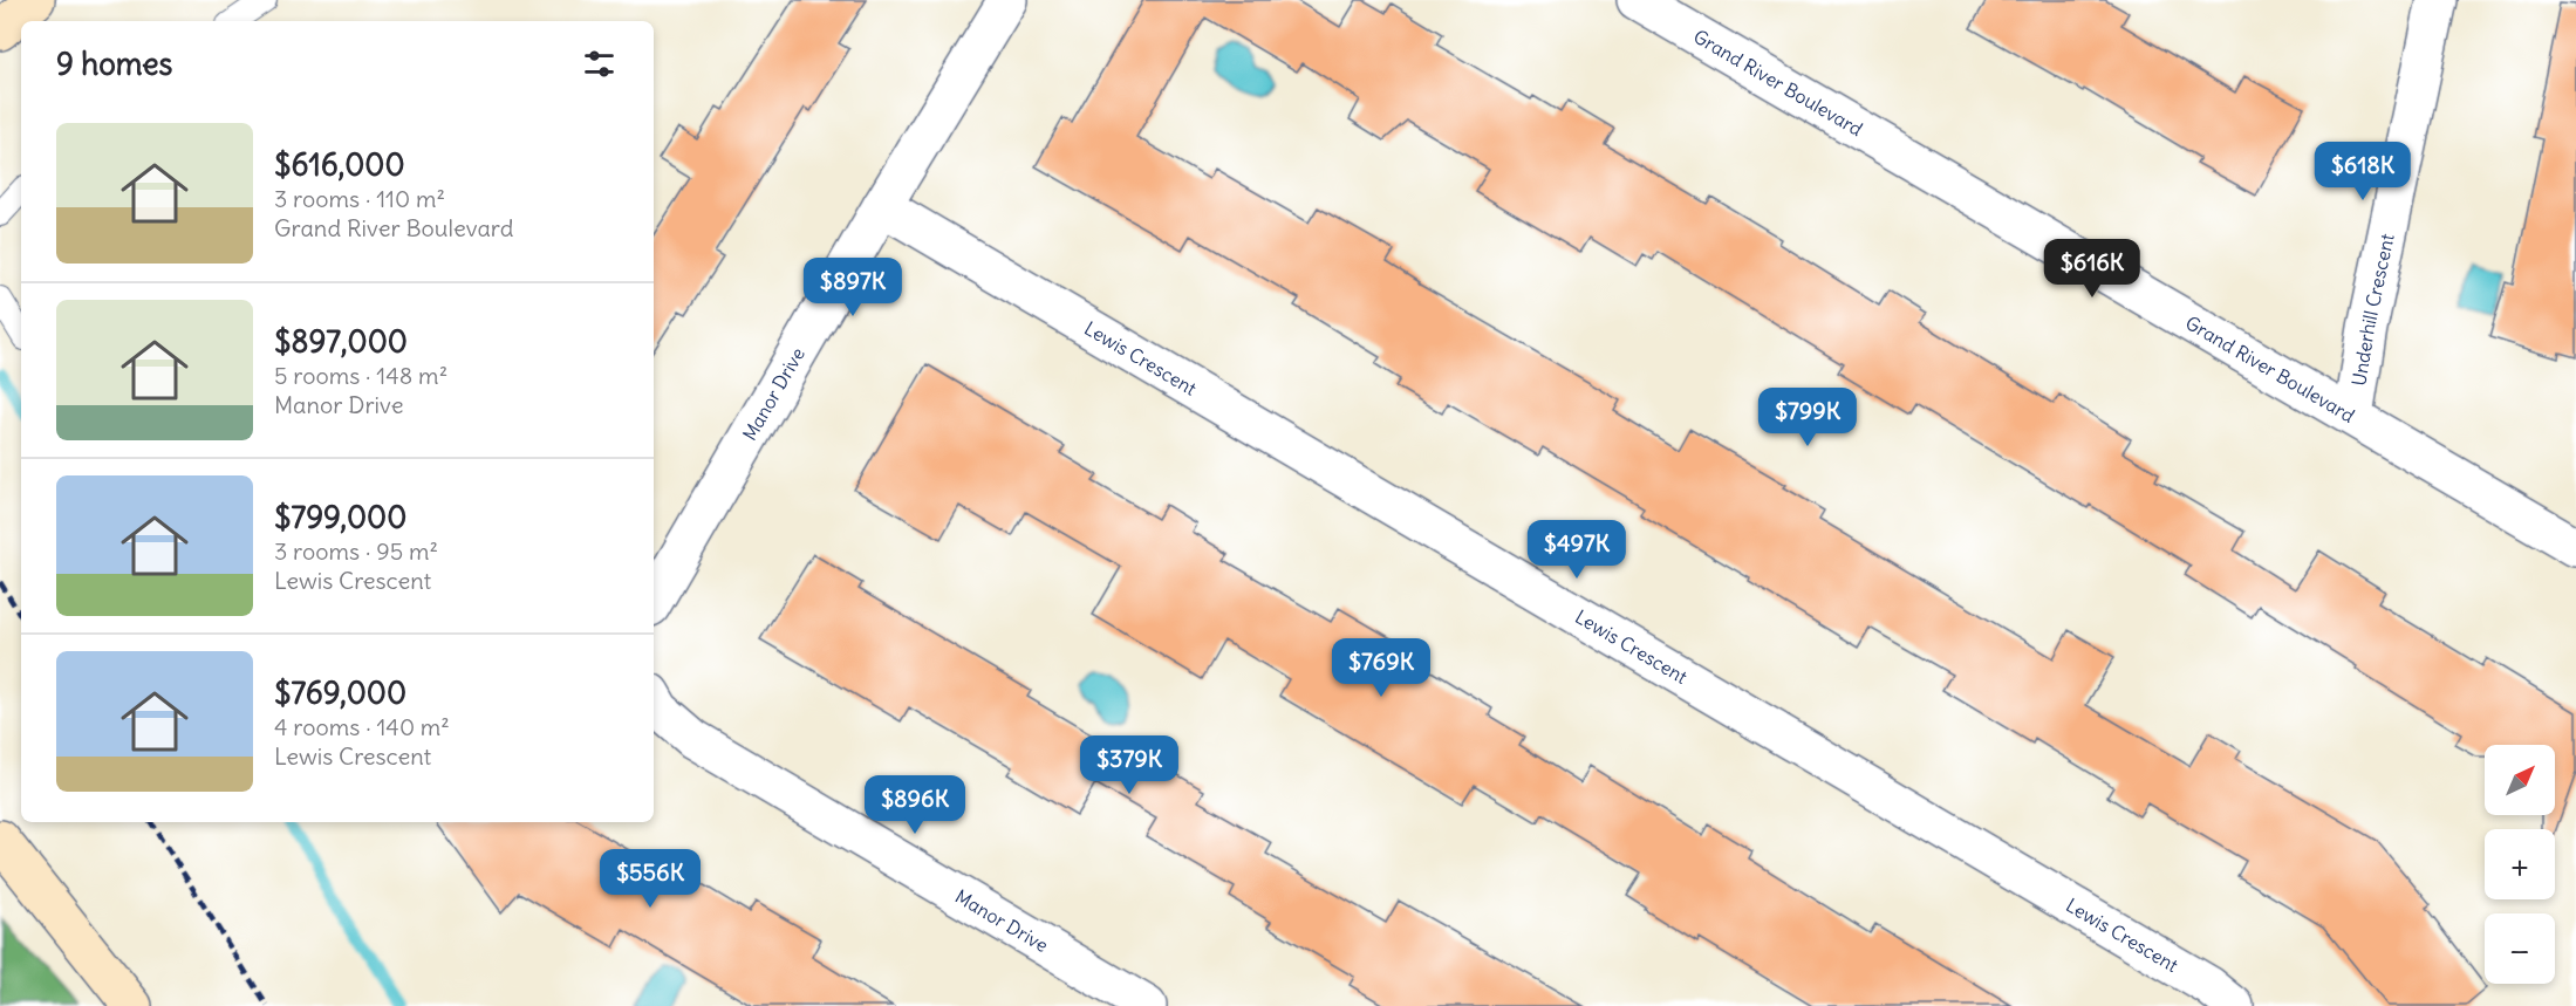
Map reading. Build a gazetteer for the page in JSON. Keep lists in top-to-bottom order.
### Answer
{
  "streets": {
    "street": [
      "Grand River Boulevard",
      "Underhill Crescent",
      "Lewis Crescent",
      "Manor Drive"
    ]
  },
  "crossings": [
    ["Grand River Boulevard", "Underhill Crescent"],
    ["Lewis Crescent", "Manor Drive"]
  ],
  "north": "top right",
  "page": {
    "heading": "9 homes",
    "list": [
      {
        "name": "$616,000",
        "note": "3 rooms · 110 m² · Grand River Boulevard"
      },
      {
        "name": "$897,000",
        "note": "5 rooms · 148 m² · Manor Drive"
      },
      {
        "name": "$799,000",
        "note": "3 rooms · 95 m² · Lewis Crescent"
      },
      {
        "name": "$769,000",
        "note": "4 rooms · 140 m² · Lewis Crescent"
      }
    ],
    "price": [
      "$618K",
      "$616K",
      "$897K",
      "$799K",
      "$497K",
      "$769K",
      "$379K",
      "$896K",
      "$556K"
    ],
    "map_buttons": ["+", "−"]
  }
}
